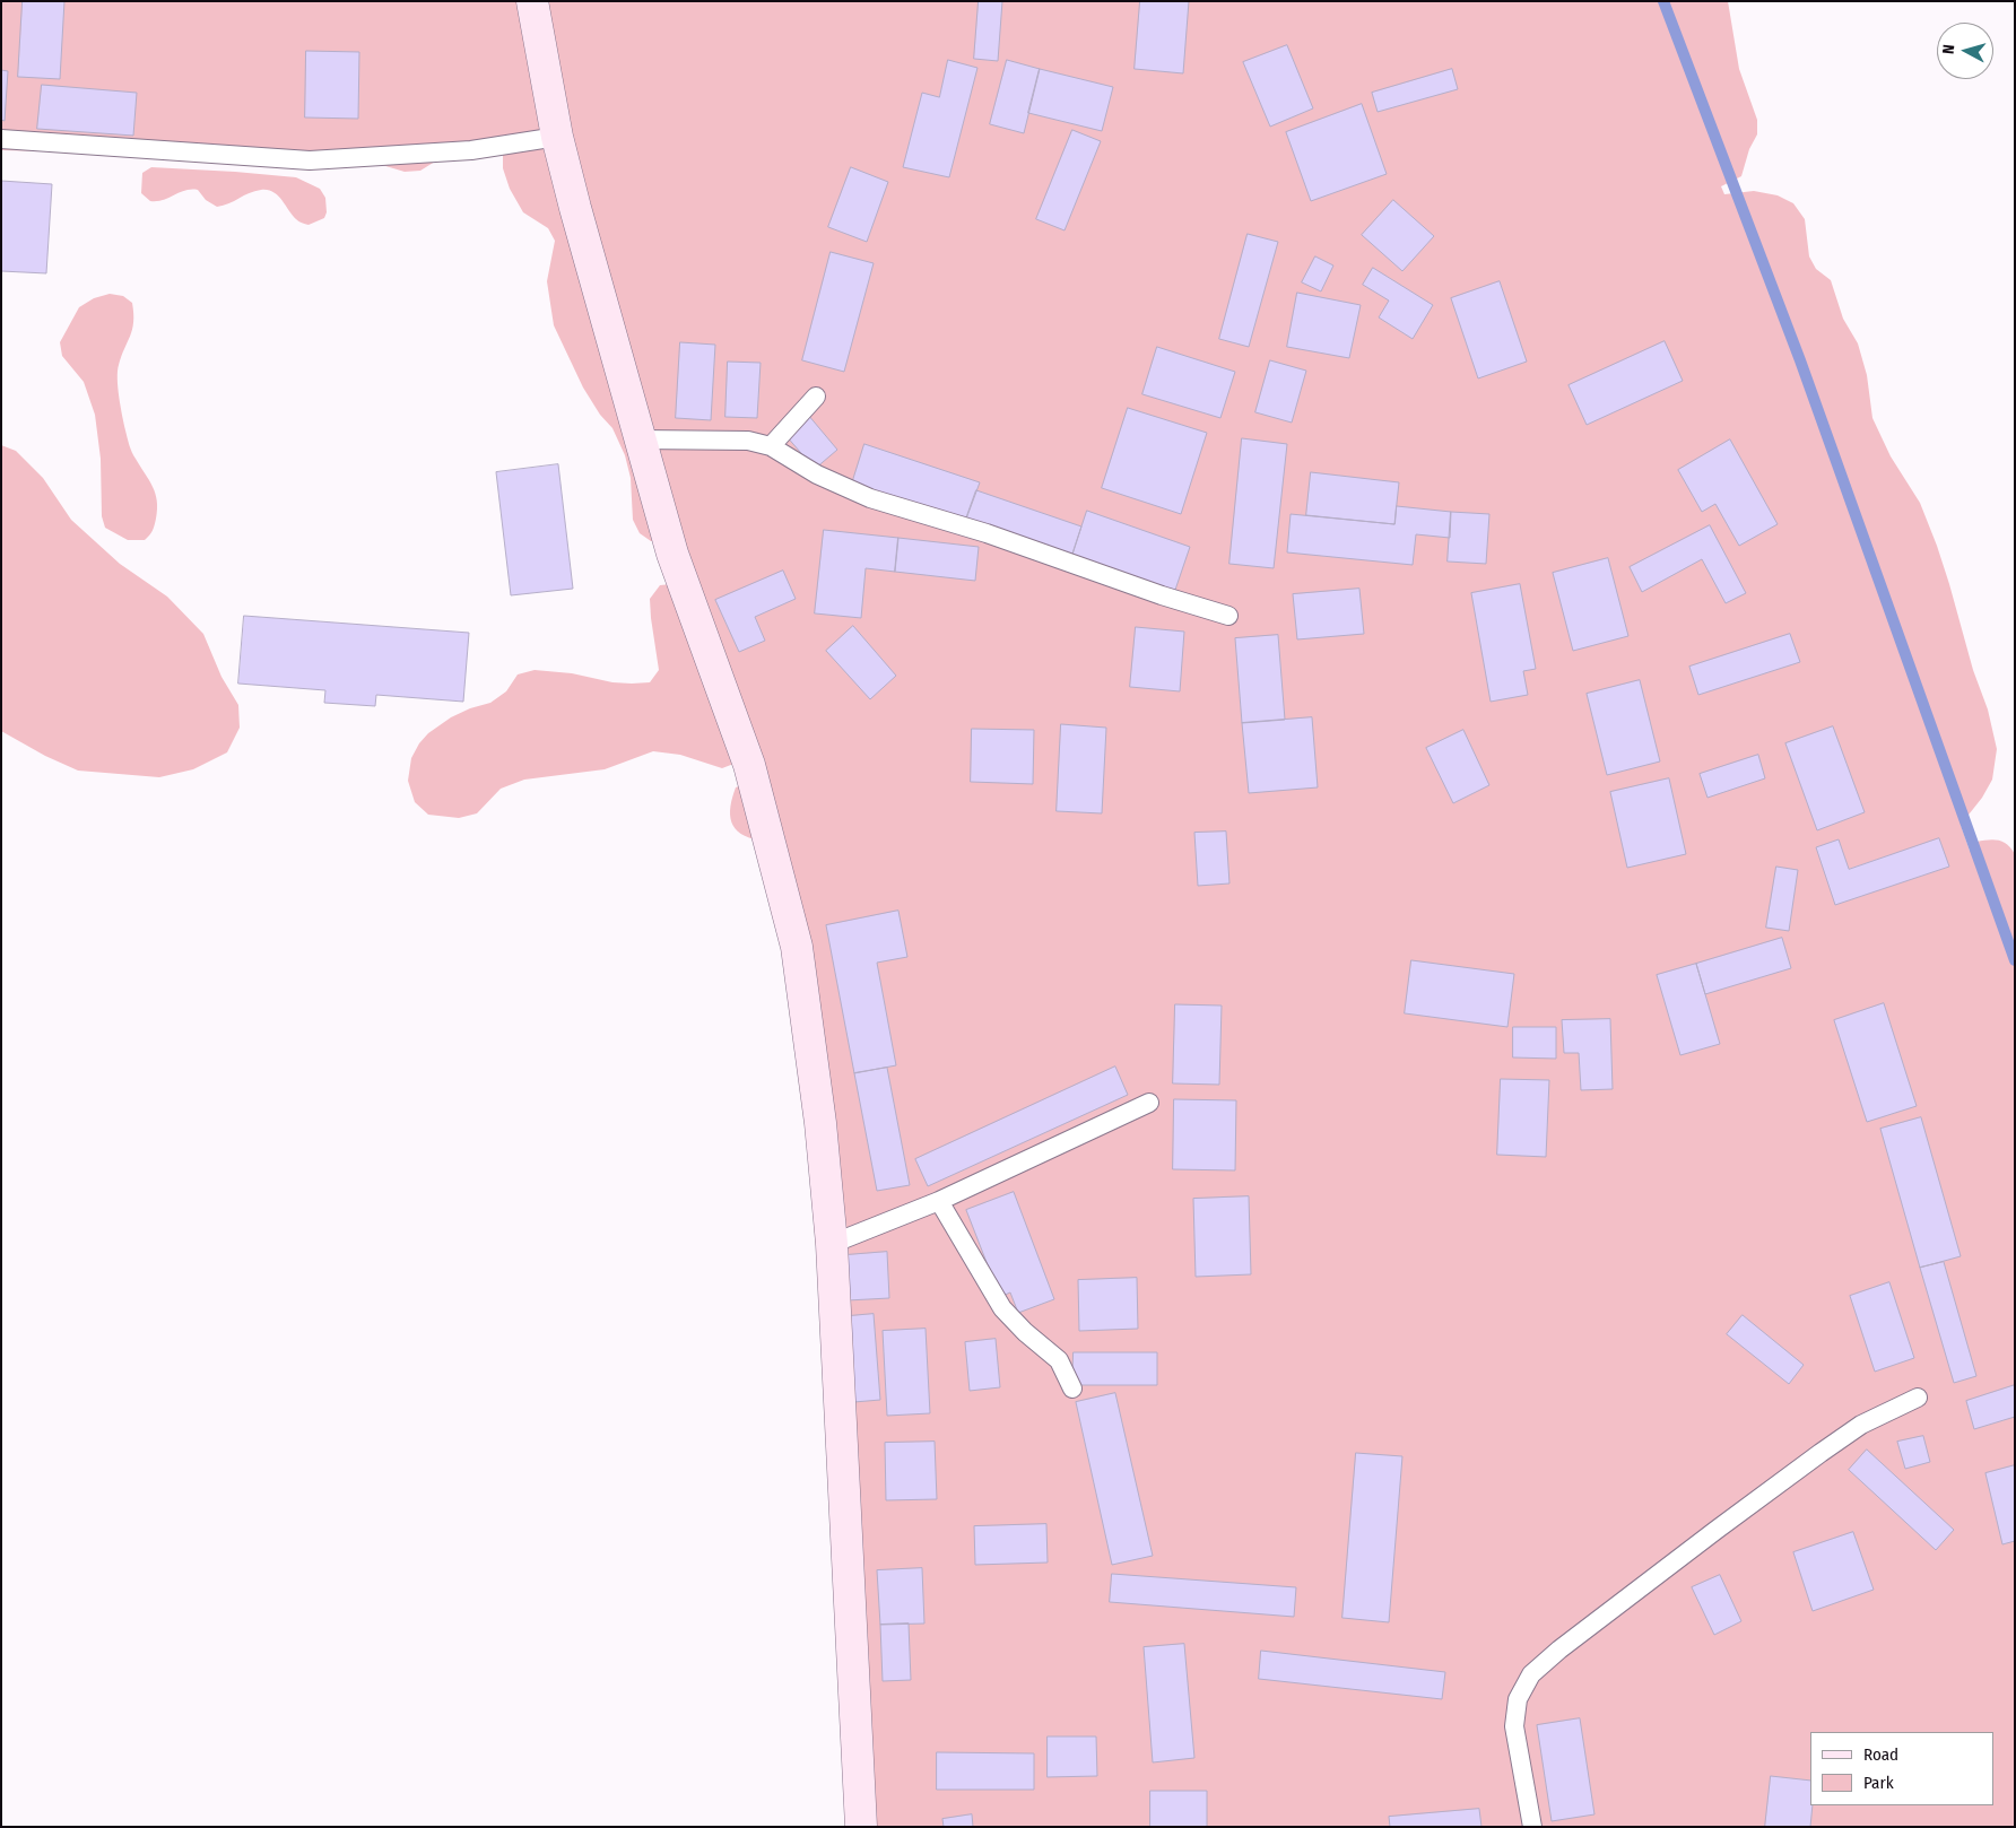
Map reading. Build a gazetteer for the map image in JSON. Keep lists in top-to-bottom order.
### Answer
{
  "legend": ["Road", "Park"],
  "north": "left"
}
